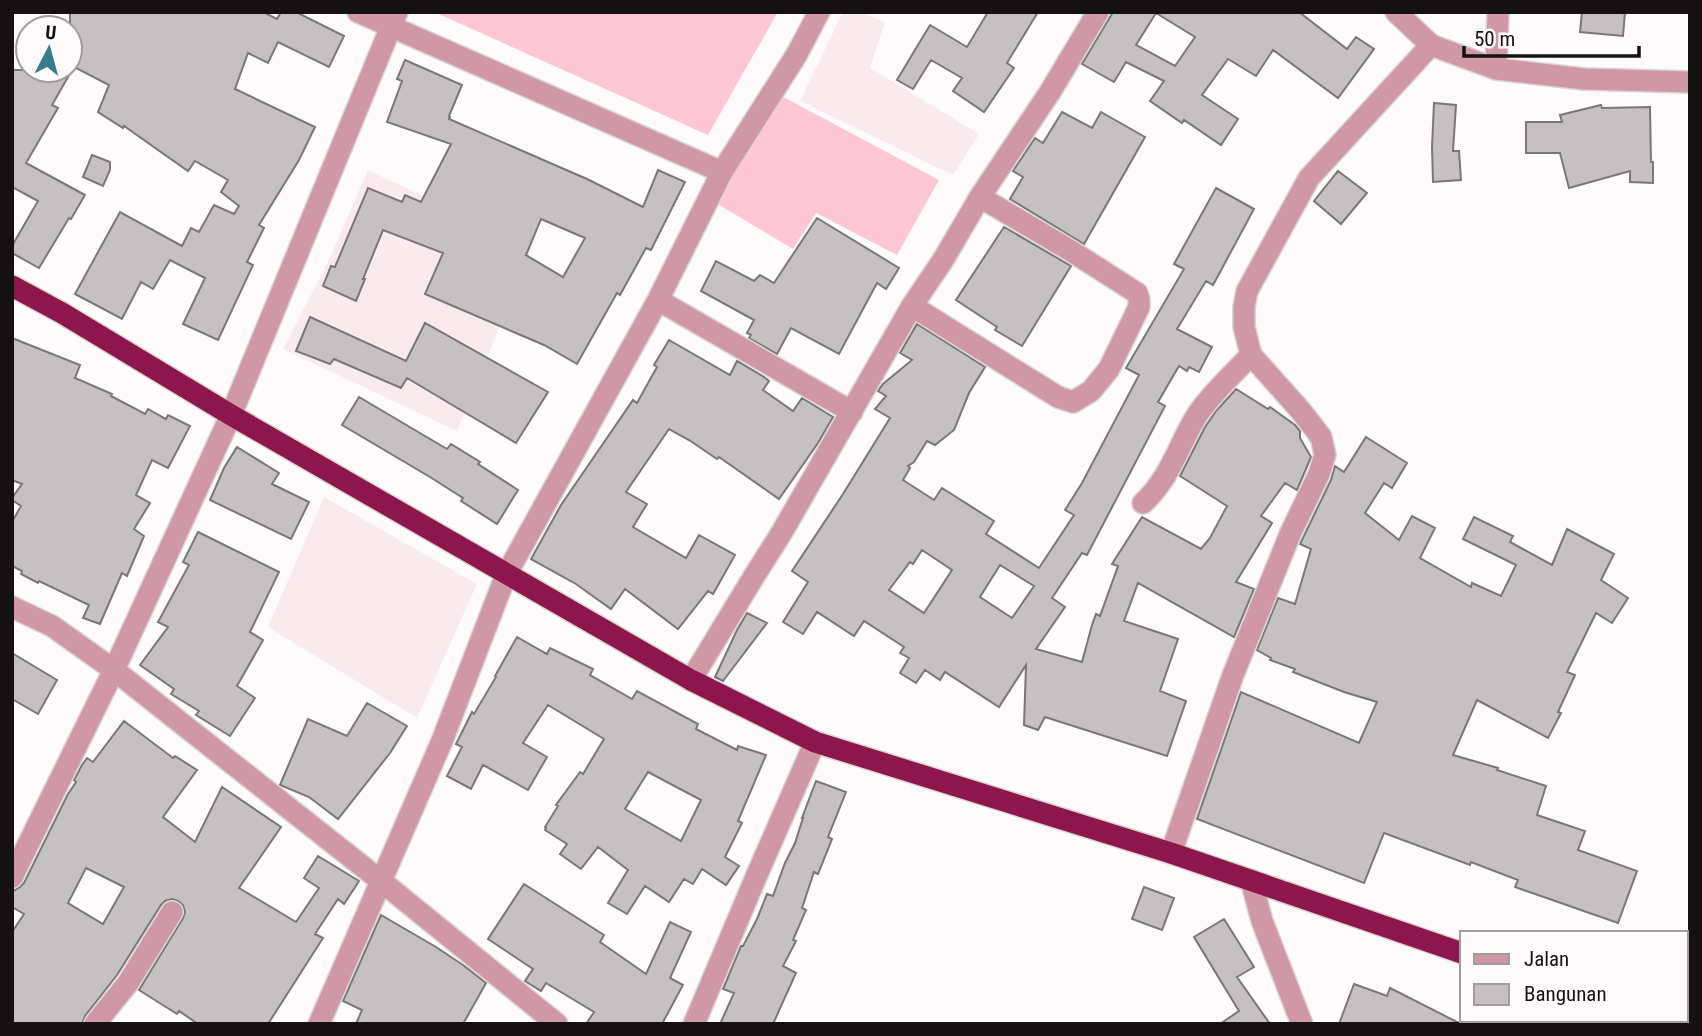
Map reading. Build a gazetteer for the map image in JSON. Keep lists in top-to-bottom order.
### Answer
{
  "legend": ["Jalan", "Bangunan"],
  "scale_bar": "50 m",
  "north": "top"
}
